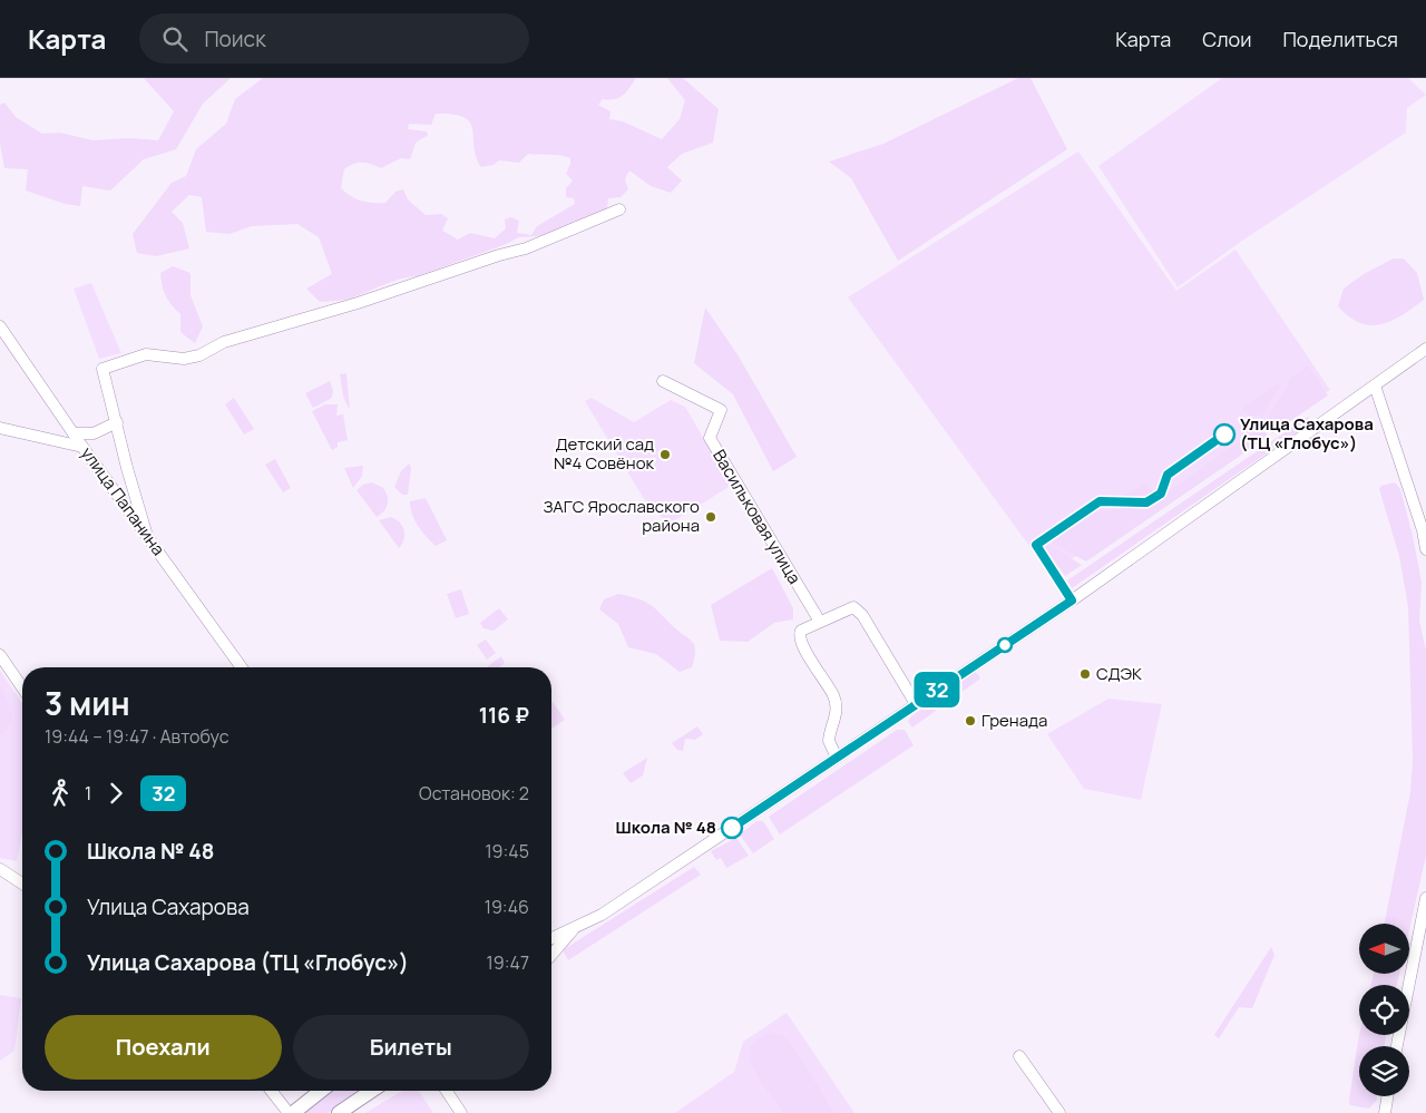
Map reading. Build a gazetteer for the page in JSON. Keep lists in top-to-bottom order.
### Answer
{
  "streets": {
    "street": ["улица Папанина", "Васильковая улица"]
  },
  "places": [
    "Улица Сахарова (ТЦ «Глобус»)",
    "Детский сад №4 Совёнок",
    "ЗАГС Ярославского района",
    "СДЭК",
    "Гренада",
    "Школа № 48"
  ],
  "lines": ["bus line 32"],
  "north": "left",
  "page": {
    "header": "Карта",
    "search": "Поиск",
    "nav": ["Карта", "Слои", "Поделиться"],
    "on_map": "32",
    "heading": ["3 мин", "19:44 – 19:47 · Автобус", "116 ₽"],
    "legs": ["1", "32", "Остановок: 2"],
    "list": [
      {
        "name": "Школа № 48",
        "value": "19:45"
      },
      {
        "name": "Улица Сахарова",
        "value": "19:46"
      },
      {
        "name": "Улица Сахарова (ТЦ «Глобус»)",
        "value": "19:47"
      }
    ],
    "buttons": ["Поехали", "Билеты"]
  }
}
